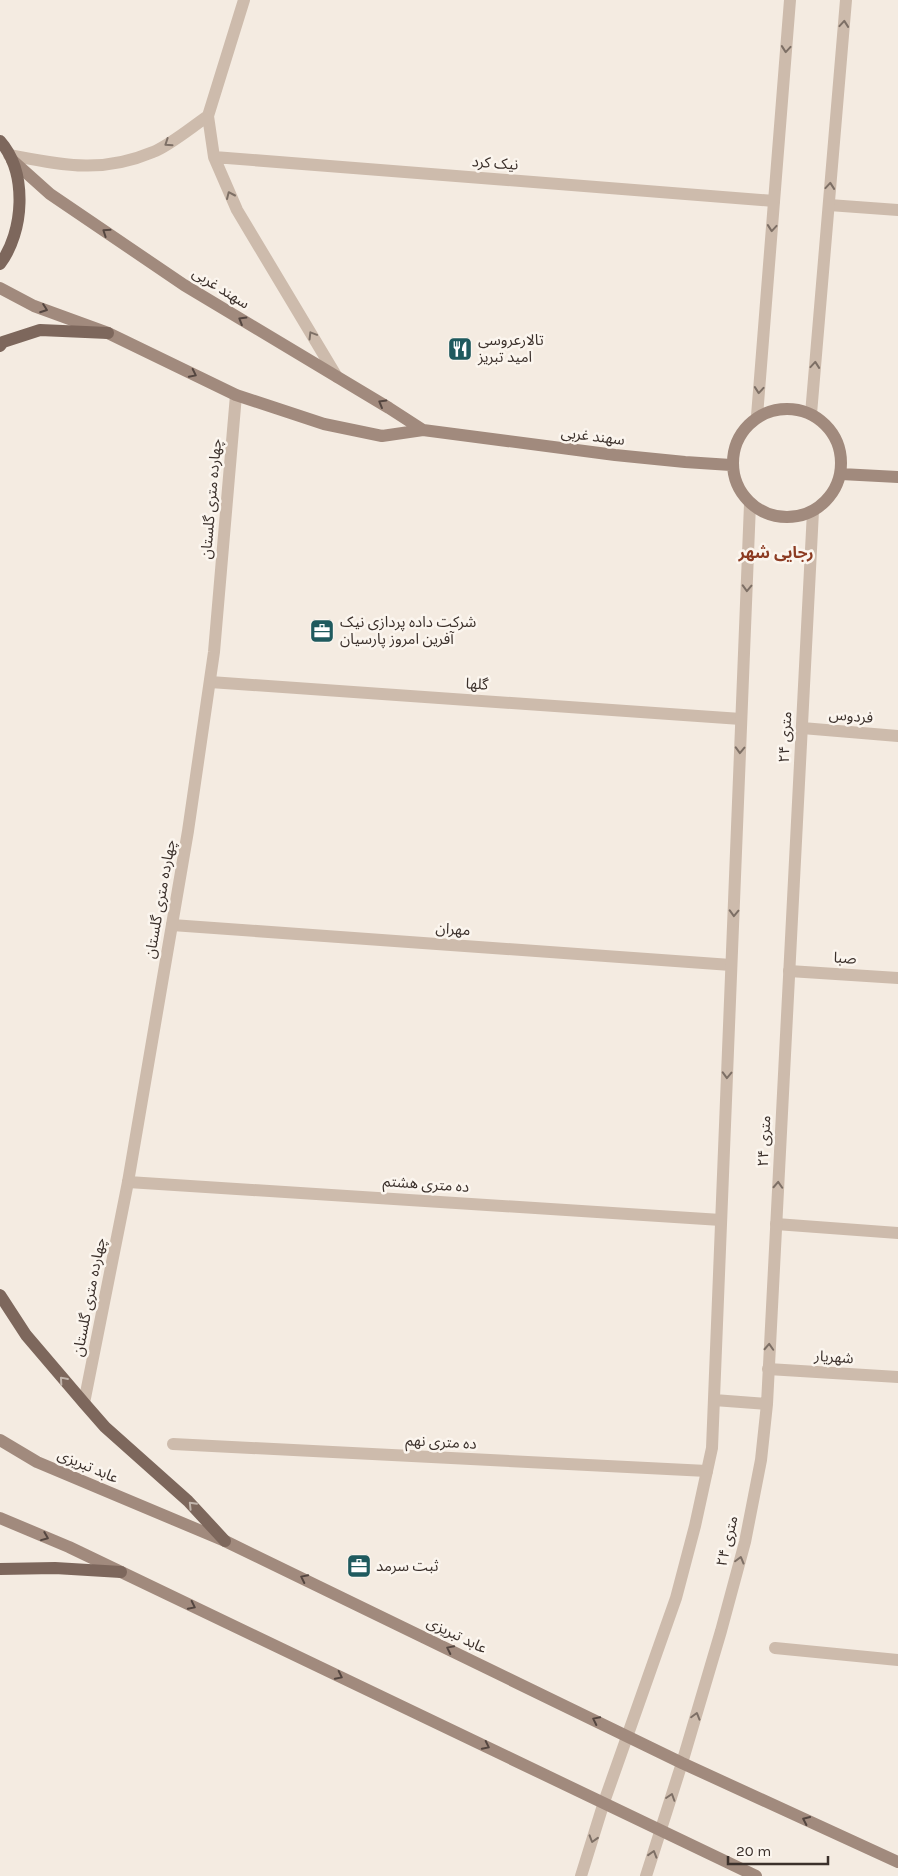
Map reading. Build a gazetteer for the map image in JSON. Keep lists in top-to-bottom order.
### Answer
{
  "streets": {
    "main road": ["سهند غربی", "عابد تبریزی"],
    "street": [
      "نیک کرد",
      "چهارده متری گلستان",
      "گلها",
      "فردوس",
      "۲۴ متری",
      "مهران",
      "صبا",
      "ده متری هشتم",
      "شهریار",
      "ده متری نهم"
    ]
  },
  "crossings": [
    ["سهند غربی", "چهارده متری گلستان"],
    ["سهند غربی", "۲۴ متری"],
    ["چهارده متری گلستان", "گلها"],
    ["چهارده متری گلستان", "مهران"],
    ["چهارده متری گلستان", "ده متری هشتم"],
    ["فردوس", "۲۴ متری"],
    ["۲۴ متری", "صبا"],
    ["۲۴ متری", "شهریار"],
    ["۲۴ متری", "عابد تبریزی"]
  ],
  "districts": ["رجایی شهر"],
  "places": {
    "restaurant": ["تالارعروسی امید تبریز"],
    "office": ["شرکت داده پردازی نیک آفرین امروز پارسیان", "ثبت سرمد"]
  },
  "scale_bar": "20 m"
}
